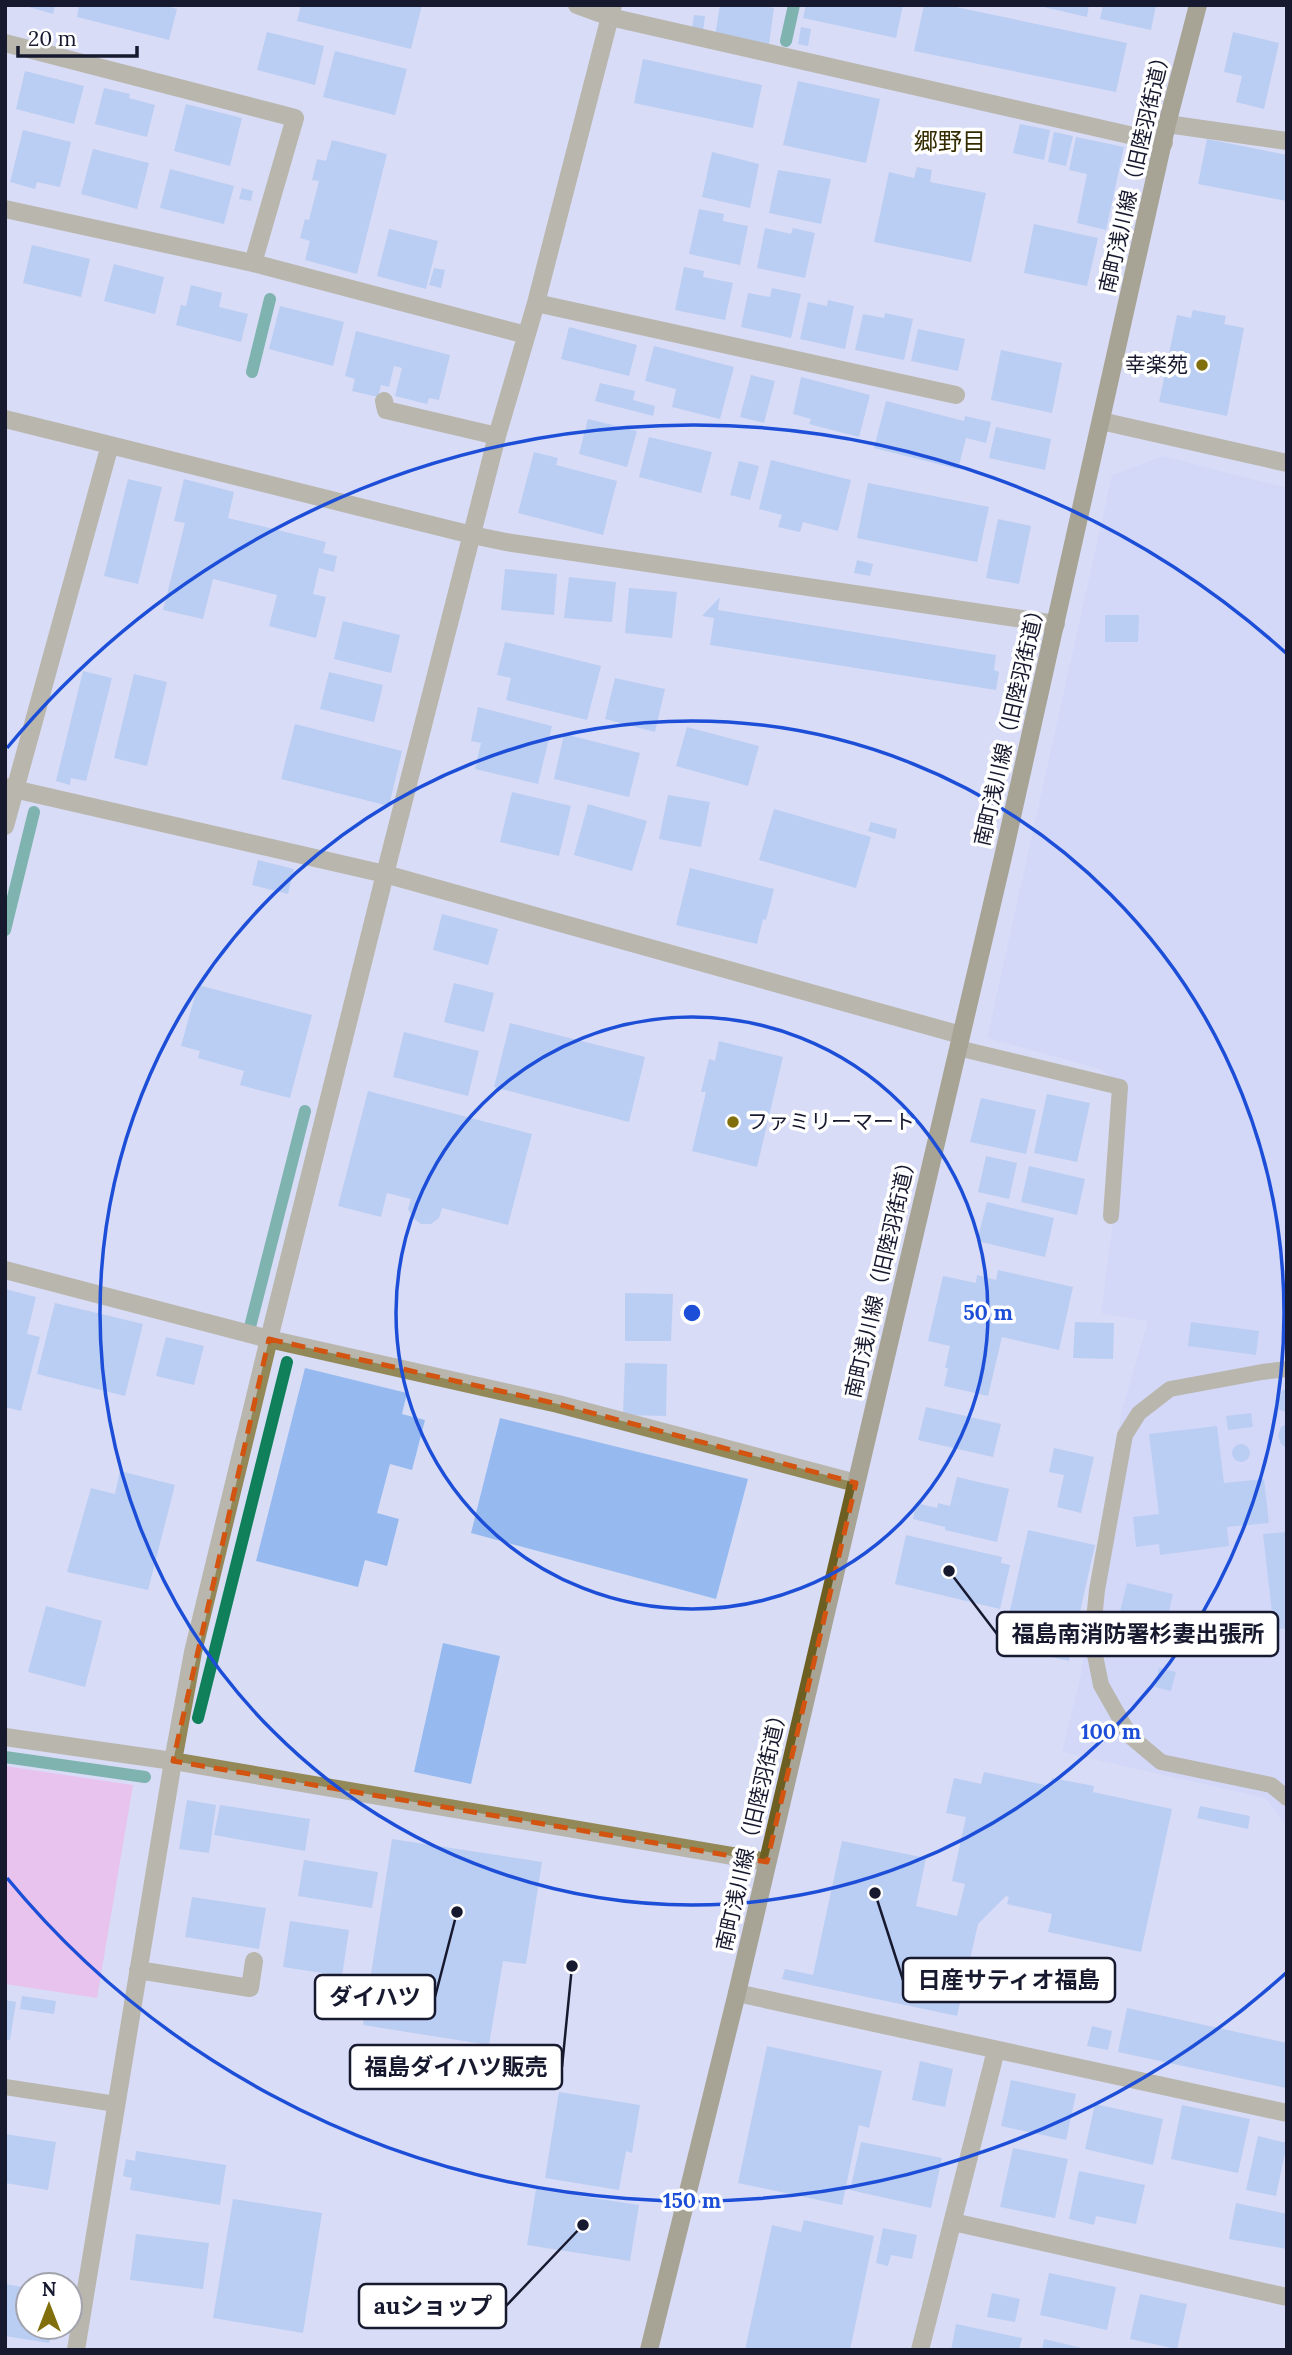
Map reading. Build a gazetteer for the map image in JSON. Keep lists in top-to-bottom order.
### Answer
{
  "streets": {
    "street": ["南町浅川線（旧陸羽街道）"]
  },
  "districts": ["郷野目"],
  "places": [
    "幸楽苑",
    "ファミリーマート",
    "福島南消防署杉妻出張所",
    "日産サティオ福島",
    "ダイハツ",
    "福島ダイハツ販売",
    "auショップ"
  ],
  "scale_bar": "20 m",
  "north": "top",
  "rings": ["50 m", "100 m", "150 m"]
}
